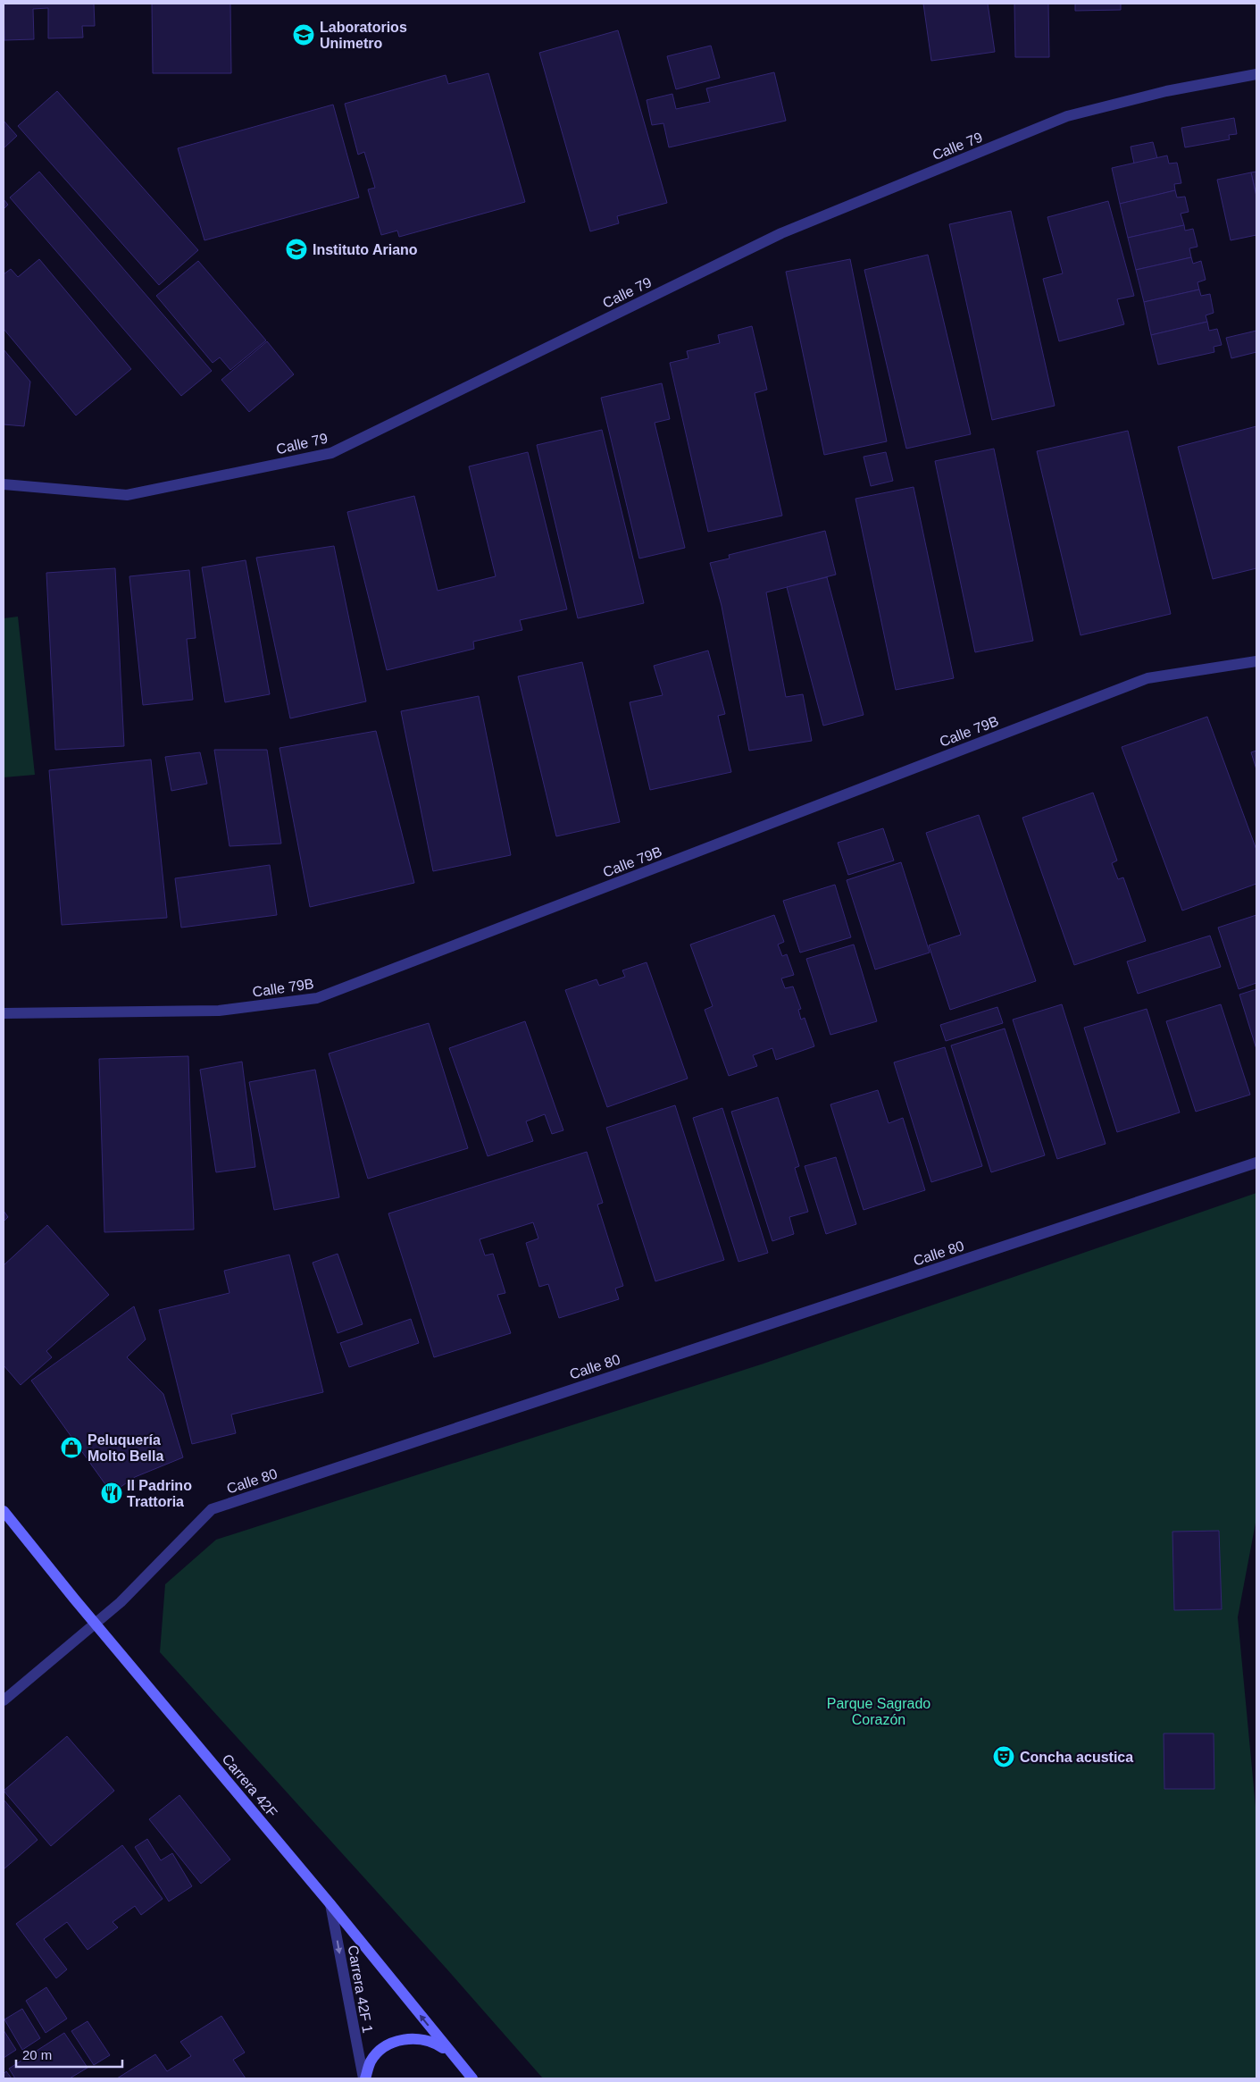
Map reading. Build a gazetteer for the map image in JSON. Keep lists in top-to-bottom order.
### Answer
{
  "streets": {
    "main road": ["Carrera 42F"],
    "street": [
      "Calle 79",
      "Calle 79B",
      "Calle 80",
      "Carrera 42F 1"
    ]
  },
  "crossings": [
    ["Calle 80", "Carrera 42F"],
    ["Carrera 42F", "Carrera 42F 1"]
  ],
  "one_way": ["Carrera 42F 1"],
  "parks": ["Parque Sagrado Corazón"],
  "places": {
    "school or university": ["Laboratorios Unimetro", "Instituto Ariano"],
    "shop": ["Peluquería Molto Bella"],
    "restaurant": ["Il Padrino Trattoria"],
    "theatre": ["Concha acustica"]
  },
  "scale_bar": "20 m"
}
